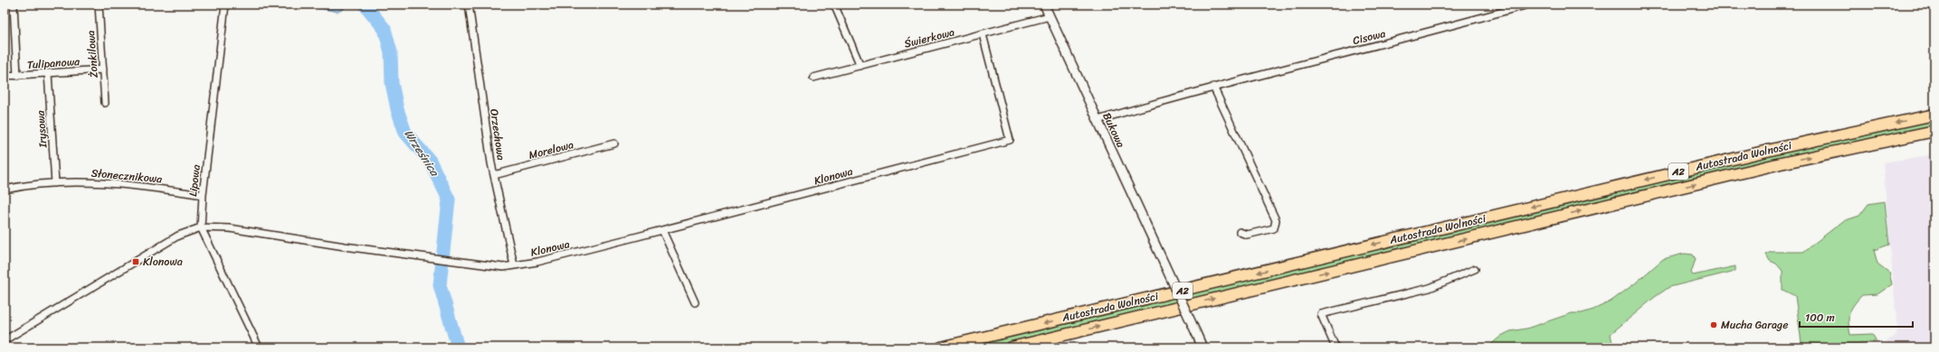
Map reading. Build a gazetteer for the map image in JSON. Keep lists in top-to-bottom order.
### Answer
{
  "streets": {
    "highway": ["Autostrada Wolności", "A2"],
    "main road": ["Bukowa"],
    "street": [
      "Cisowa",
      "Świerkowa",
      "Żonkilowa",
      "Tulipanowa",
      "Irysowa",
      "Orzechowa",
      "Morelowa",
      "Słonecznikowa",
      "Klonowa",
      "Lipowa"
    ]
  },
  "crossings": [
    ["Cisowa", "Bukowa"],
    ["Świerkowa", "Bukowa"],
    ["Świerkowa", "Klonowa"],
    ["Żonkilowa", "Tulipanowa"],
    ["Tulipanowa", "Irysowa"],
    ["Irysowa", "Słonecznikowa"],
    ["Orzechowa", "Morelowa"],
    ["Orzechowa", "Klonowa"],
    ["Słonecznikowa", "Lipowa"],
    ["Klonowa", "Lipowa"]
  ],
  "water": ["Wrześnica"],
  "places": {
    "transit": ["Klonowa"],
    "other": ["Mucha Garage"]
  },
  "scale_bar": "100 m"
}
